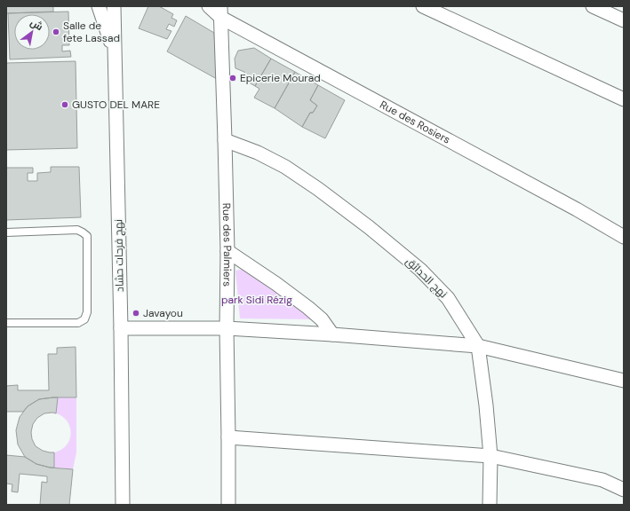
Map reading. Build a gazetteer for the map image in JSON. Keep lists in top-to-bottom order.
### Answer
{
  "streets": {
    "street": [
      "Rue des Rosiers",
      "Rue des Palmiers",
      "نهج فرحات حشاد",
      "نهج الحدائق"
    ]
  },
  "crossings": [
    ["Rue des Rosiers", "Rue des Palmiers"],
    ["Rue des Palmiers", "نهج الحدائق"]
  ],
  "parks": ["park Sidi Rézig"],
  "places": [
    "Salle de fete Lassad",
    "Epicerie Mourad",
    "GUSTO DEL MARE",
    "Javayou"
  ],
  "north": "top right"
}
